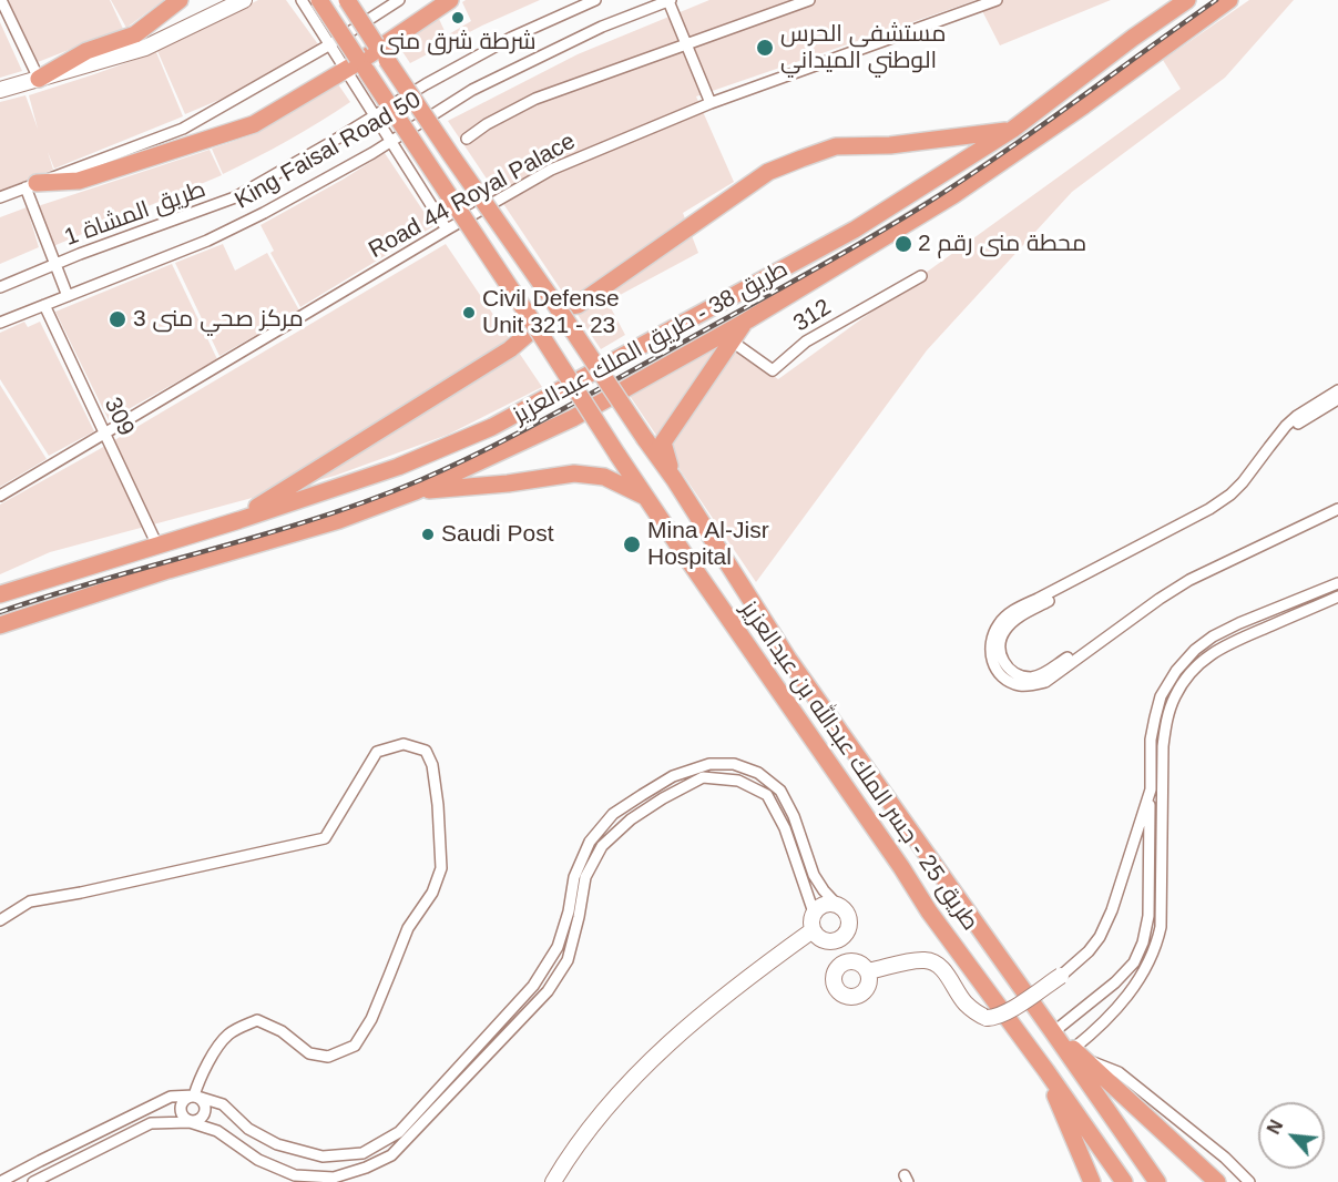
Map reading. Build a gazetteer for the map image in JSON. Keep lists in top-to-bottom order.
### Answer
{
  "streets": {
    "main road": ["طريق 38 - طريق الملك عبدالعزيز", "طريق 25 - جسر الملك عبدالله بن عبدالعزيز"],
    "street": [
      "King Faisal Road 50",
      "Road 44 Royal Palace",
      "طريق المشاة 1",
      "312",
      "309"
    ]
  },
  "crossings": [
    ["King Faisal Road 50", "309"],
    ["Road 44 Royal Palace", "309"],
    ["طريق 38 - طريق الملك عبدالعزيز", "309"]
  ],
  "places": [
    "شرطة شرق منى",
    "مستشفى الحرس الوطني الميداني",
    "محطة منى رقم 2",
    "Civil Defense Unit 321 - 23",
    "مركز صحي منى 3",
    "Saudi Post",
    "Mina Al-Jisr Hospital"
  ],
  "north": "top left"
}
